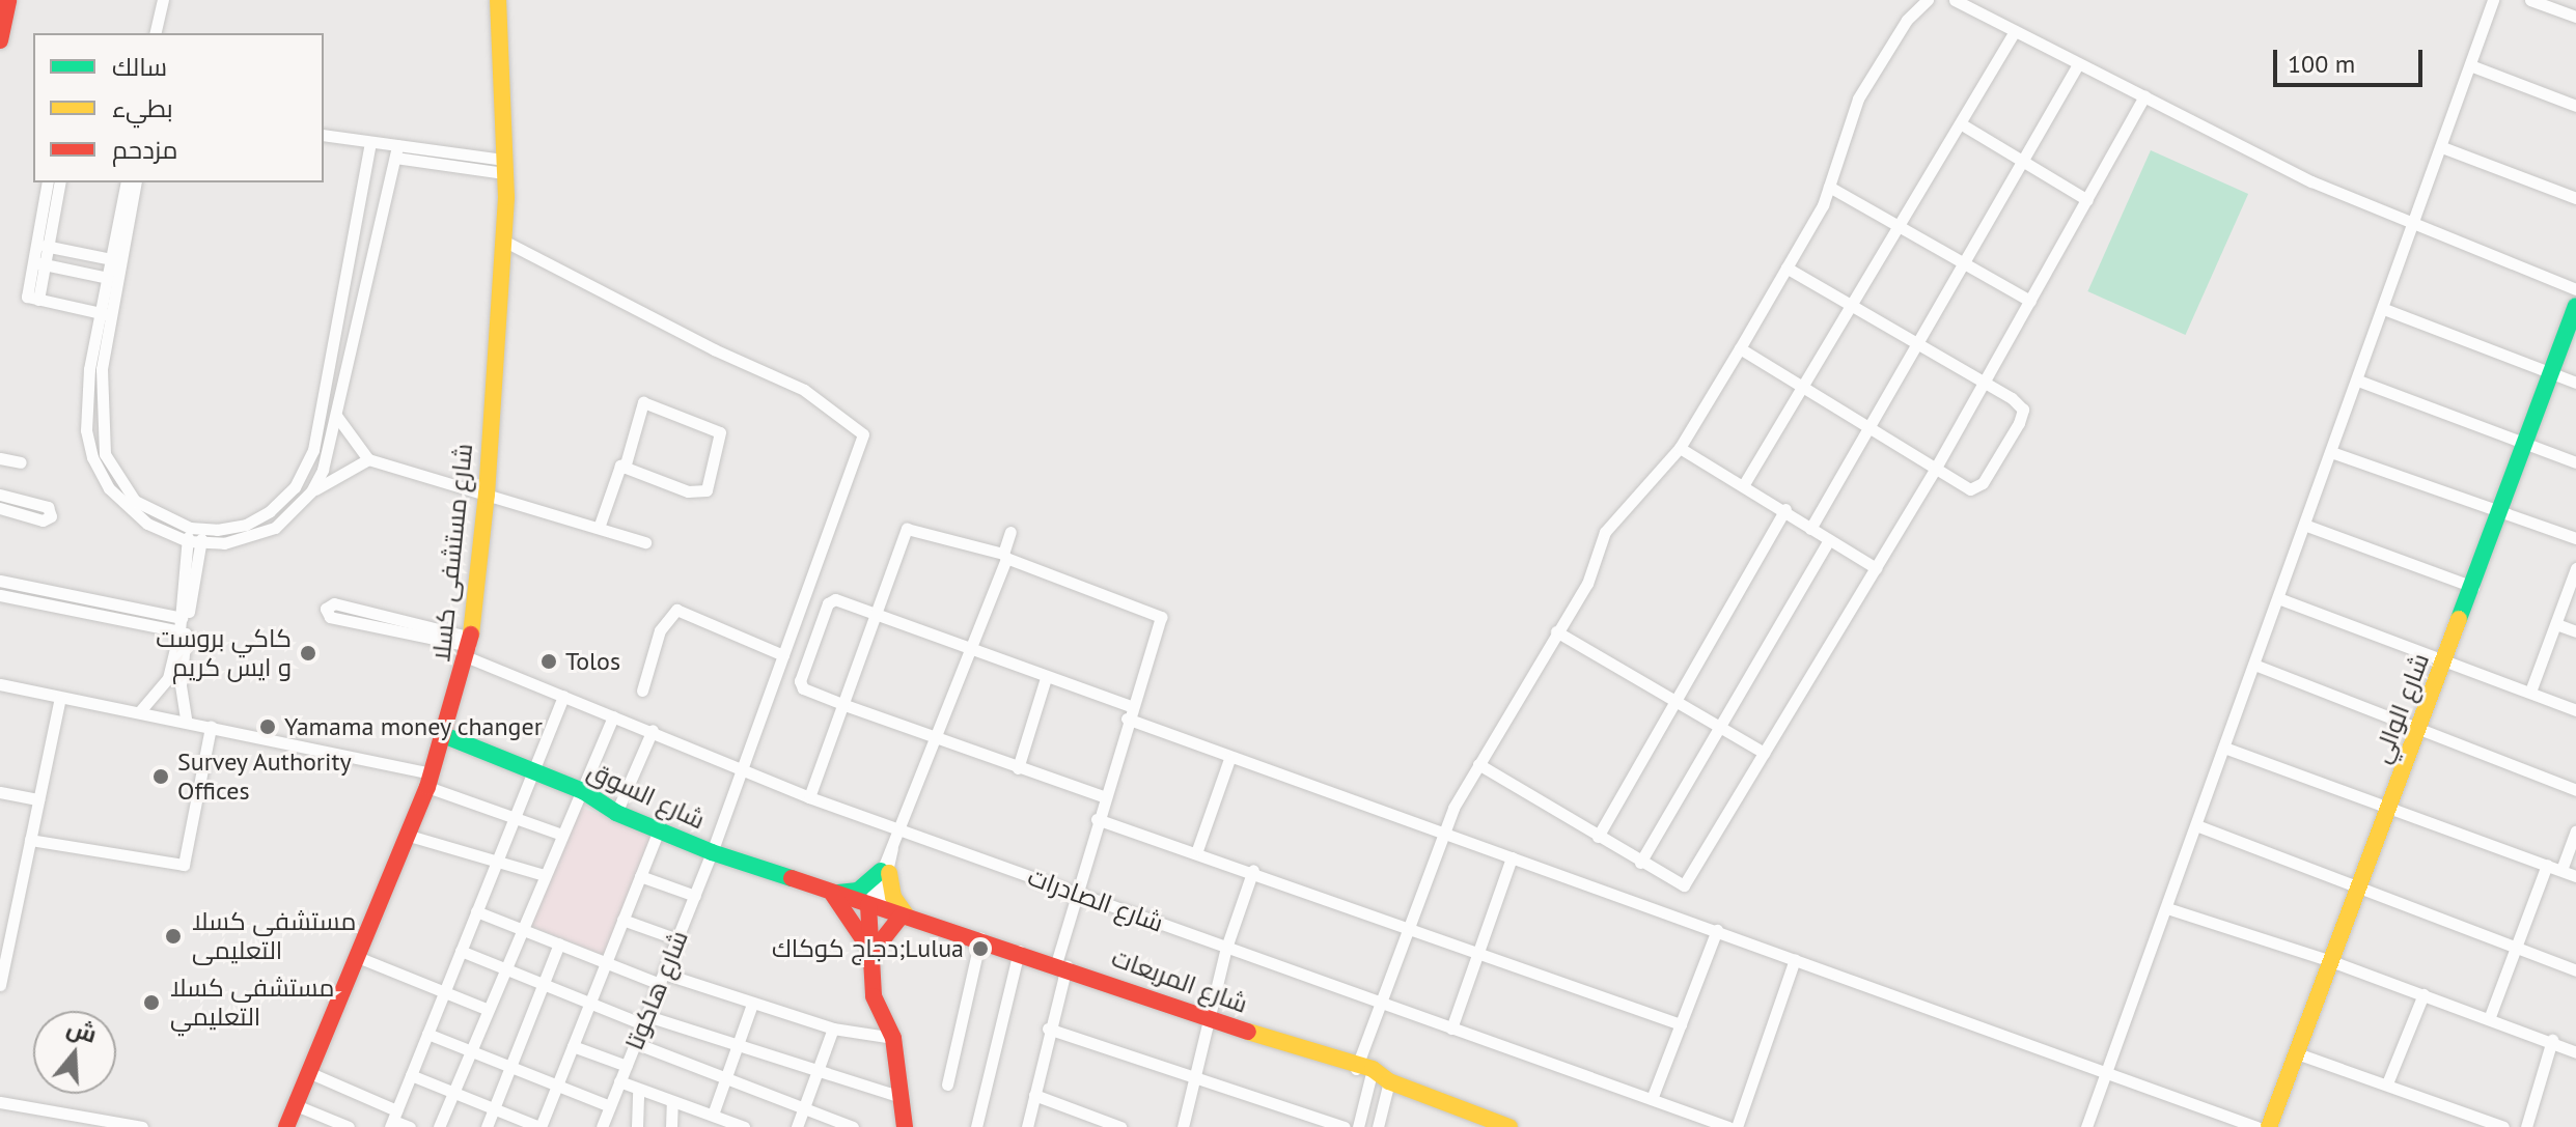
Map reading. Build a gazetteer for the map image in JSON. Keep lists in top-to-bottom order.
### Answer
{
  "streets": {
    "main road": [
      "شارع مستشفى كسلا",
      "شارع الوالي",
      "شارع السوق",
      "شارع المربعات"
    ],
    "street": ["شارع الصادرات", "شارع هاكوتا"]
  },
  "crossings": [
    ["شارع مستشفى كسلا", "شارع السوق"],
    ["شارع مستشفى كسلا", "شارع الصادرات"],
    ["شارع مستشفى كسلا", "شارع هاكوتا"],
    ["شارع السوق", "شارع المربعات"],
    ["شارع السوق", "شارع هاكوتا"],
    ["شارع الصادرات", "شارع هاكوتا"]
  ],
  "places": [
    "كاكي بروست و ايس كريم",
    "Tolos",
    "Yamama money changer",
    "Survey Authority Offices",
    "مستشفى كسلا التعليمى",
    "دجاج كوكاك;Lulua",
    "مستشفى كسلا التعليمي"
  ],
  "legend": ["سالك", "بطيء", "مزدحم"],
  "scale_bar": "100 m",
  "north": "top"
}
